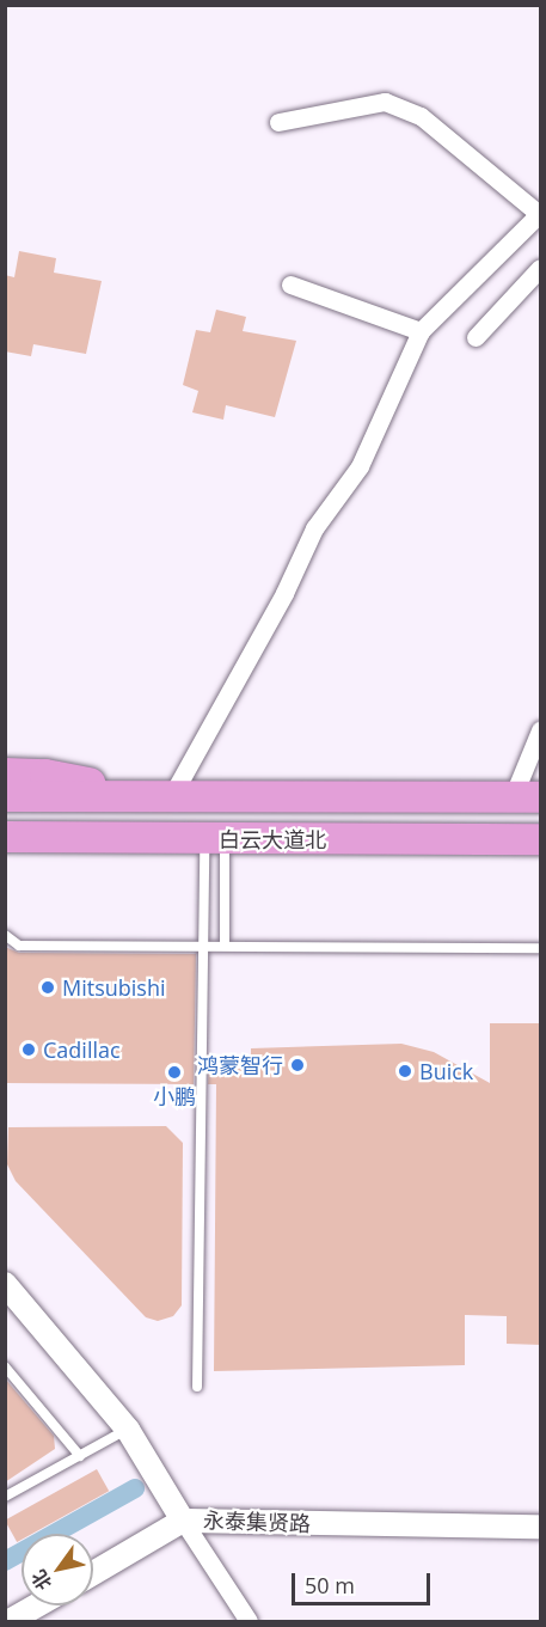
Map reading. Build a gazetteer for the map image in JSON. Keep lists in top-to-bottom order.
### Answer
{
  "streets": {
    "highway": ["白云大道北"],
    "street": ["永泰集贤路"]
  },
  "places": [
    "Mitsubishi",
    "Cadillac",
    "鸿蒙智行",
    "Buick",
    "小鹏"
  ],
  "scale_bar": "50 m",
  "north": "bottom left"
}
